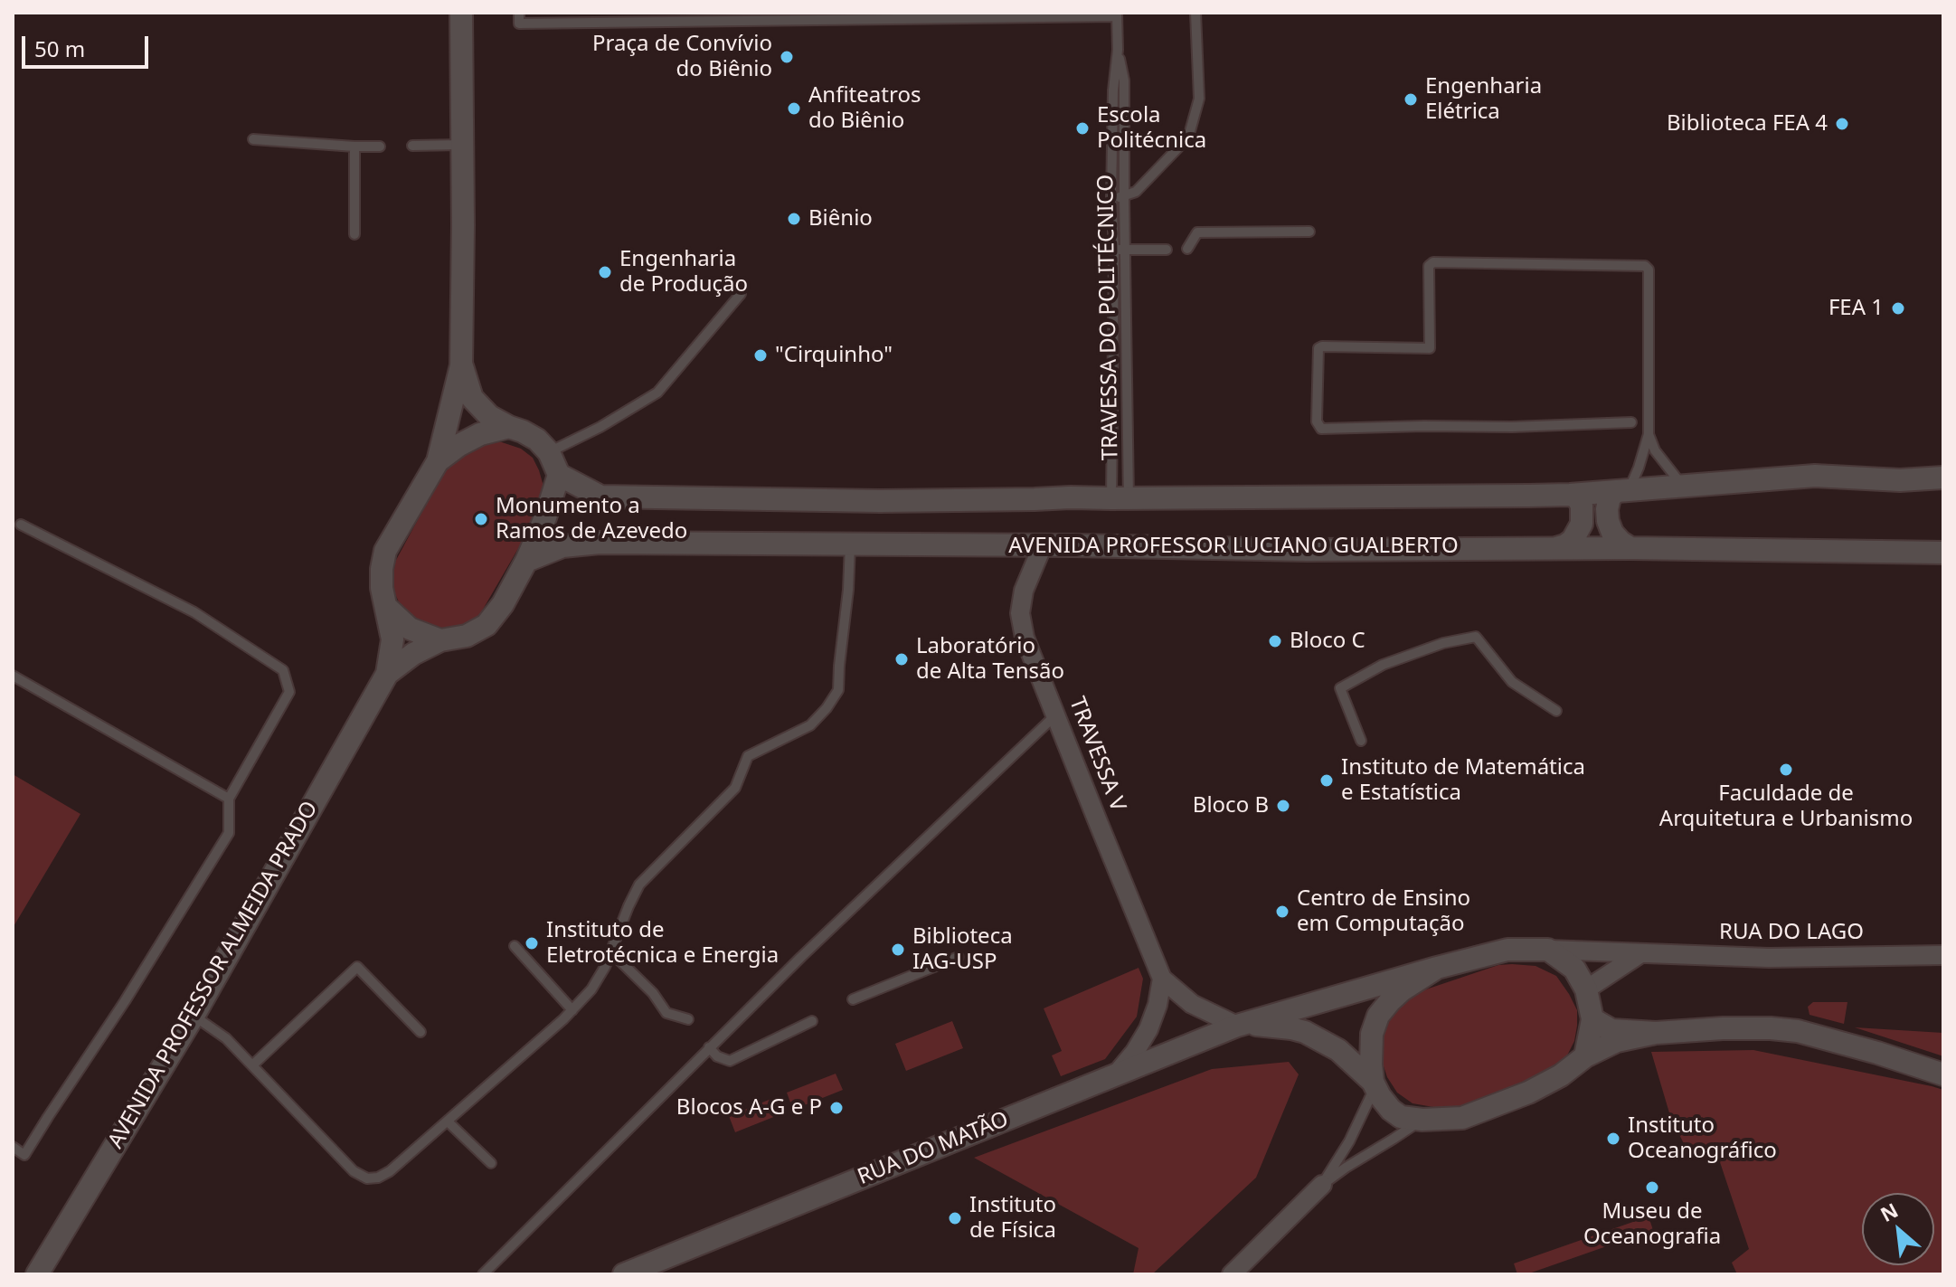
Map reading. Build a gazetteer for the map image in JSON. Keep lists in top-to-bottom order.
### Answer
{
  "streets": {
    "street": [
      "AVENIDA PROFESSOR LUCIANO GUALBERTO",
      "TRAVESSA V",
      "RUA DO LAGO",
      "AVENIDA PROFESSOR ALMEIDA PRADO",
      "RUA DO MATÃO"
    ],
    "lane": ["TRAVESSA DO POLITÉCNICO"]
  },
  "crossings": [
    ["AVENIDA PROFESSOR LUCIANO GUALBERTO", "TRAVESSA V"],
    ["AVENIDA PROFESSOR LUCIANO GUALBERTO", "AVENIDA PROFESSOR ALMEIDA PRADO"],
    ["TRAVESSA V", "RUA DO MATÃO"],
    ["RUA DO LAGO", "RUA DO MATÃO"]
  ],
  "places": [
    "Praça de Convívio do Biênio",
    "Engenharia Elétrica",
    "Anfiteatros do Biênio",
    "Biblioteca FEA 4",
    "Escola Politécnica",
    "Biênio",
    "Engenharia de Produção",
    "FEA 1",
    "\"Cirquinho\"",
    "Monumento a Ramos de Azevedo",
    "Bloco C",
    "Laboratório de Alta Tensão",
    "Faculdade de Arquitetura e Urbanismo",
    "Instituto de Matemática e Estatística",
    "Bloco B",
    "Centro de Ensino em Computação",
    "Instituto de Eletrotécnica e Energia",
    "Biblioteca IAG-USP",
    "Blocos A-G e P",
    "Instituto Oceanográfico",
    "Museu de Oceanografia",
    "Instituto de Física"
  ],
  "scale_bar": "50 m",
  "north": "top left"
}
